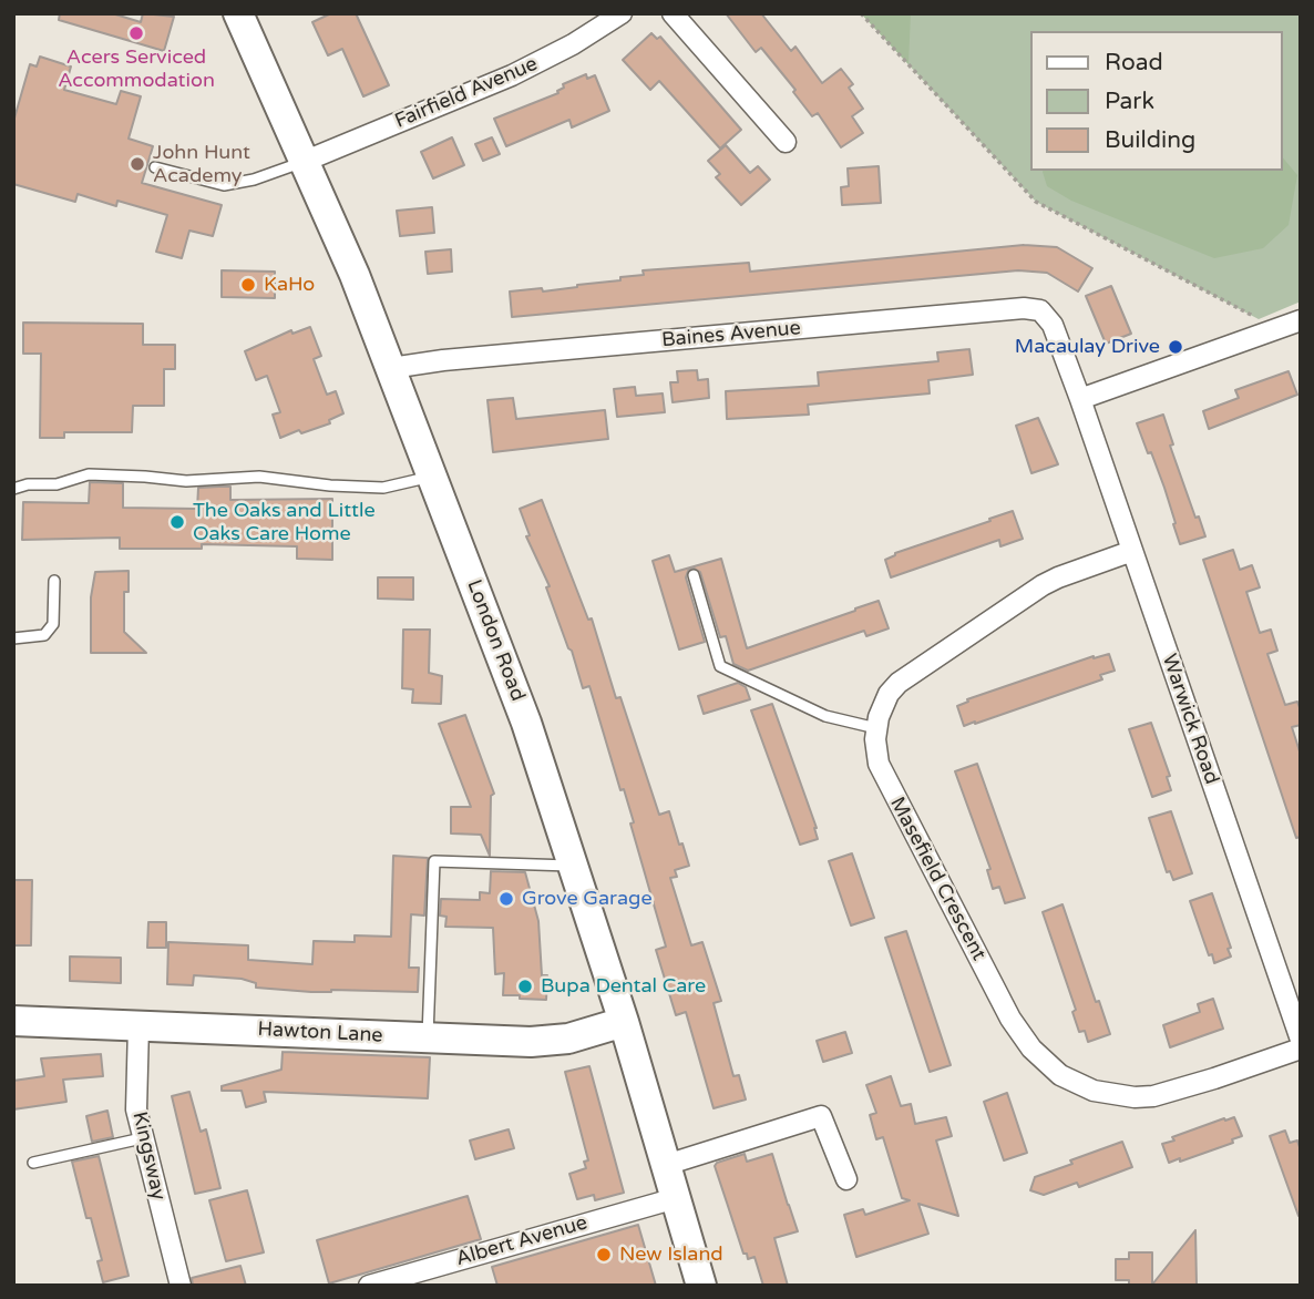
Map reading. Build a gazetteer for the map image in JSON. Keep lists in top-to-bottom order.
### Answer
{
  "streets": {
    "main road": ["London Road", "Hawton Lane"],
    "street": [
      "Fairfield Avenue",
      "Baines Avenue",
      "Warwick Road",
      "Masefield Crescent",
      "Kingsway",
      "Albert Avenue"
    ]
  },
  "crossings": [
    ["Fairfield Avenue", "London Road"],
    ["Baines Avenue", "London Road"],
    ["Baines Avenue", "Warwick Road"],
    ["London Road", "Hawton Lane"],
    ["London Road", "Albert Avenue"],
    ["Warwick Road", "Masefield Crescent"],
    ["Hawton Lane", "Kingsway"]
  ],
  "places": [
    "Acers Serviced Accommodation",
    "John Hunt Academy",
    "KaHo",
    "Macaulay Drive",
    "The Oaks and Little Oaks Care Home",
    "Grove Garage",
    "Bupa Dental Care",
    "New Island"
  ],
  "legend": ["Road", "Park", "Building"]
}
